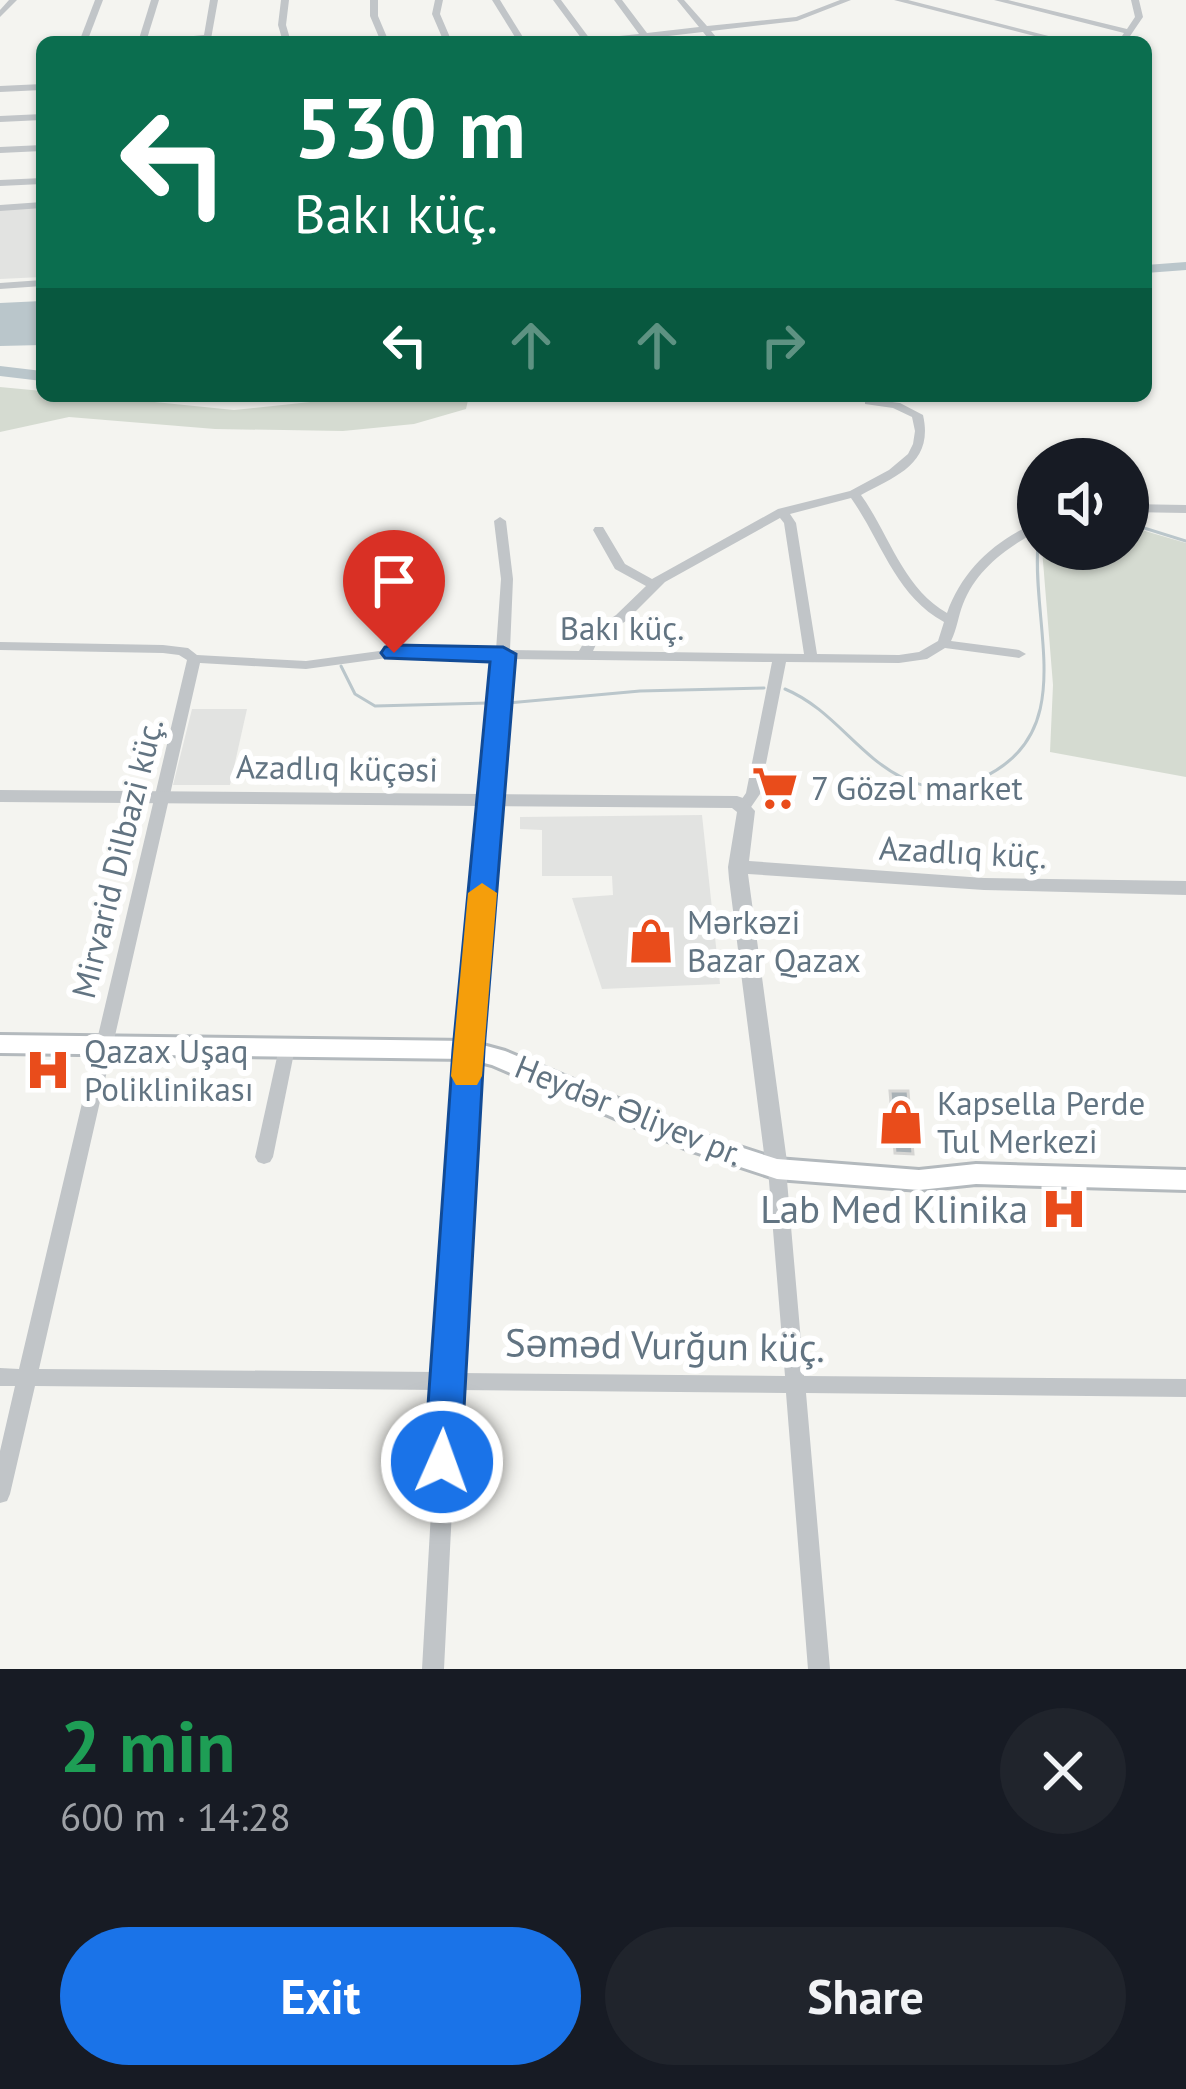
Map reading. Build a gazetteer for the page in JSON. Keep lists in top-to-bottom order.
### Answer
{
  "streets": {
    "main road": ["Heydər Əliyev pr."],
    "street": [
      "Bakı küç.",
      "Azadlıq küçəsi",
      "Azadlıq küç.",
      "Mirvarid Dilbazi küç.",
      "Səməd Vurğun küç."
    ]
  },
  "crossings": [
    ["Bakı küç.", "Mirvarid Dilbazi küç."],
    ["Azadlıq küçəsi", "Mirvarid Dilbazi küç."],
    ["Mirvarid Dilbazi küç.", "Heydər Əliyev pr."],
    ["Mirvarid Dilbazi küç.", "Səməd Vurğun küç."]
  ],
  "places": {
    "supermarket": ["7 Gözəl market"],
    "shop": ["Mərkəzi Bazar Qazax", "Kapsella Perde Tul Merkezi"],
    "hospital": ["Qazax Uşaq Poliklinikası", "Lab Med Klinika"]
  },
  "page": {
    "turn": ["530 m", "Bakı küç."],
    "heading": ["2 min", "600 m · 14:28"],
    "buttons": ["Exit", "Share"]
  }
}
